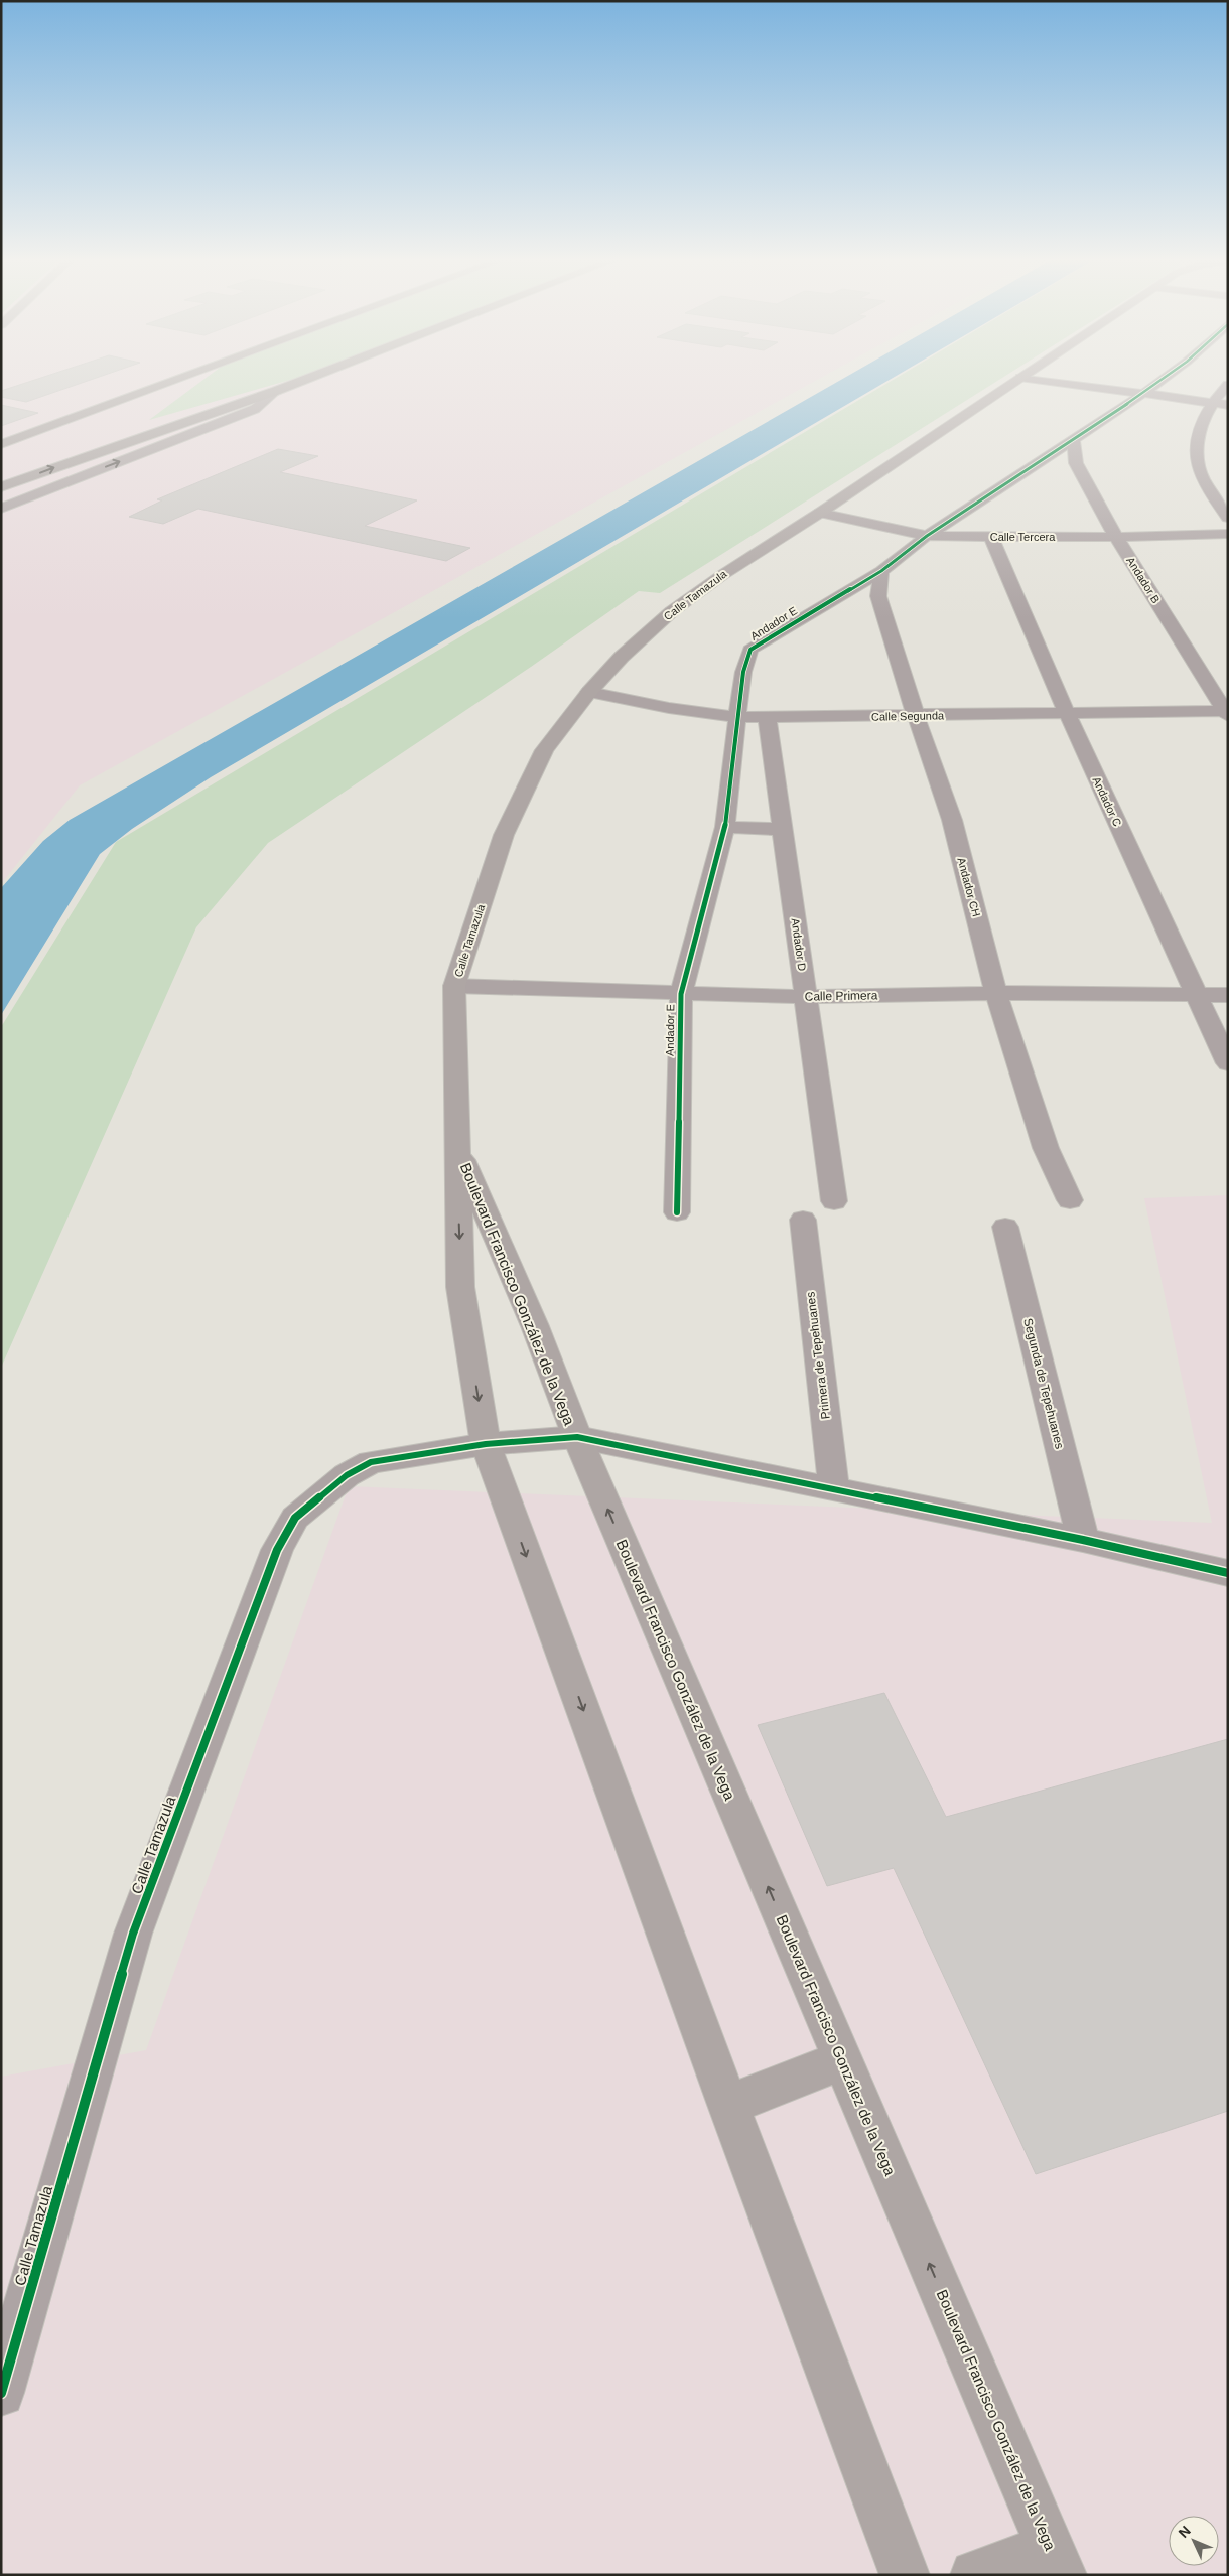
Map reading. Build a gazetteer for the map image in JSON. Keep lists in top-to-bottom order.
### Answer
{
  "streets": {
    "main road": ["Calle Tamazula", "Boulevard Francisco González de la Vega"],
    "street": [
      "Calle Tercera",
      "Andador B",
      "Andador E",
      "Calle Segunda",
      "Andador C",
      "Andador CH",
      "Andador D",
      "Calle Primera",
      "Primera de Tepehuanes",
      "Segunda de Tepehuanes"
    ]
  },
  "crossings": [
    ["Calle Tercera", "Andador B"],
    ["Calle Tercera", "Calle Tamazula"],
    ["Calle Tercera", "Andador E"],
    ["Calle Tercera", "Andador C"],
    ["Andador B", "Andador E"],
    ["Andador B", "Calle Segunda"],
    ["Calle Tamazula", "Calle Segunda"],
    ["Calle Tamazula", "Calle Primera"],
    ["Calle Tamazula", "Boulevard Francisco González de la Vega"],
    ["Calle Tamazula", "Primera de Tepehuanes"],
    ["Calle Tamazula", "Segunda de Tepehuanes"],
    ["Andador E", "Calle Segunda"],
    ["Andador E", "Andador CH"],
    ["Andador E", "Calle Primera"],
    ["Calle Segunda", "Andador C"],
    ["Calle Segunda", "Andador CH"],
    ["Calle Segunda", "Andador D"],
    ["Andador C", "Calle Primera"],
    ["Andador CH", "Calle Primera"],
    ["Andador D", "Calle Primera"]
  ],
  "north": "top left"
}
